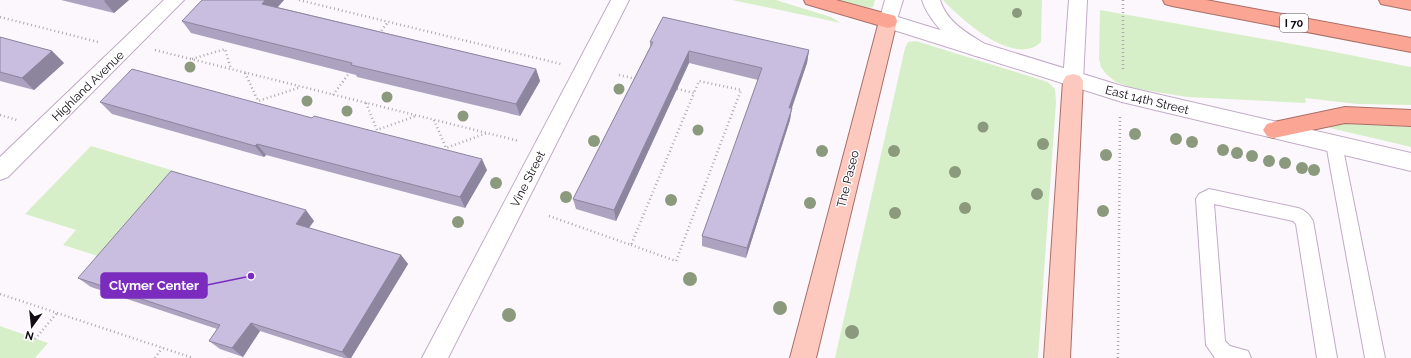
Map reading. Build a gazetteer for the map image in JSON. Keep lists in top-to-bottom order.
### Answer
{
  "streets": {
    "highway": ["I 70"],
    "main road": ["The Paseo"],
    "street": ["Highland Avenue", "East 14th Street", "Vine Street"]
  },
  "crossings": [
    ["East 14th Street", "The Paseo"]
  ],
  "places": ["Clymer Center"],
  "north": "bottom"
}
